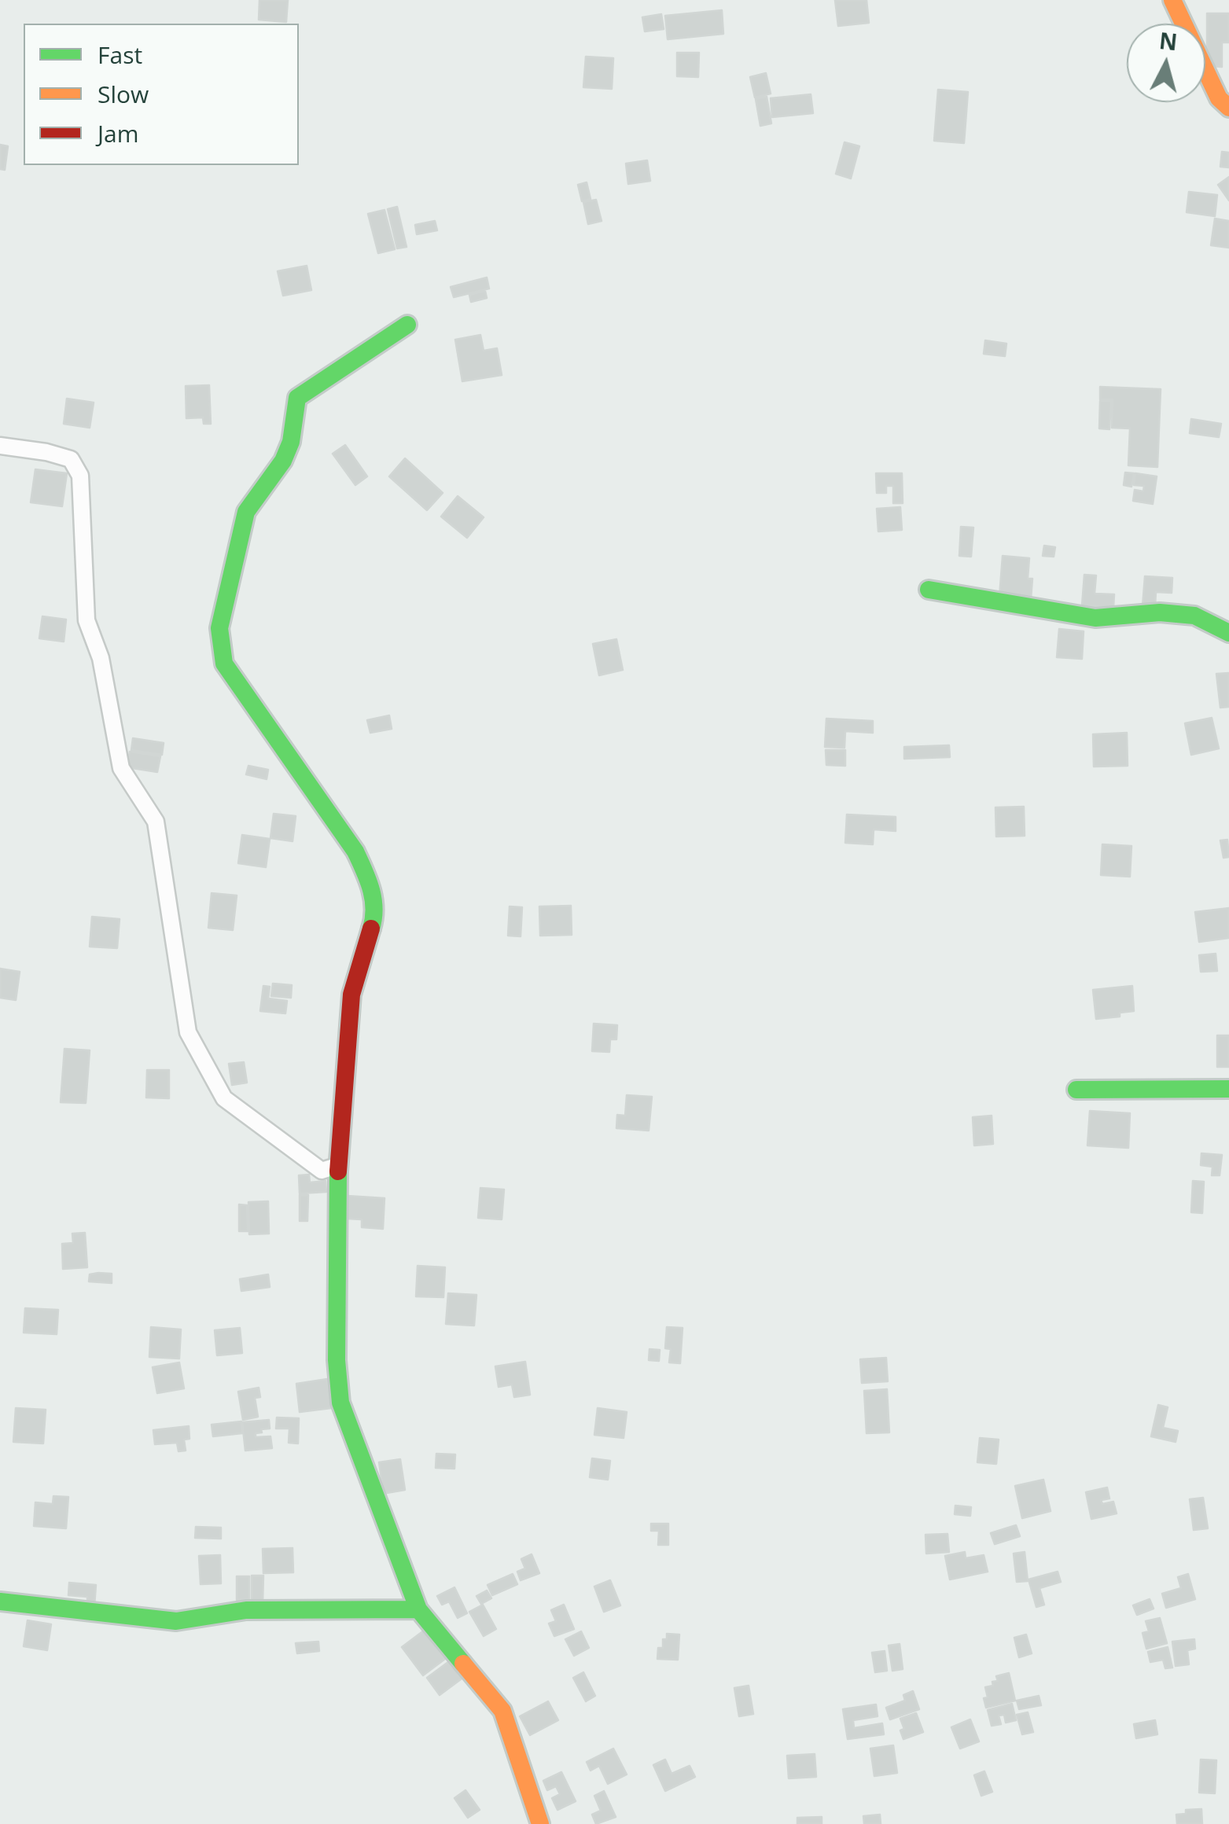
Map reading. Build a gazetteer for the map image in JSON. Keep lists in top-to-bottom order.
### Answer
{
  "legend": ["Fast", "Slow", "Jam"],
  "north": "top"
}
